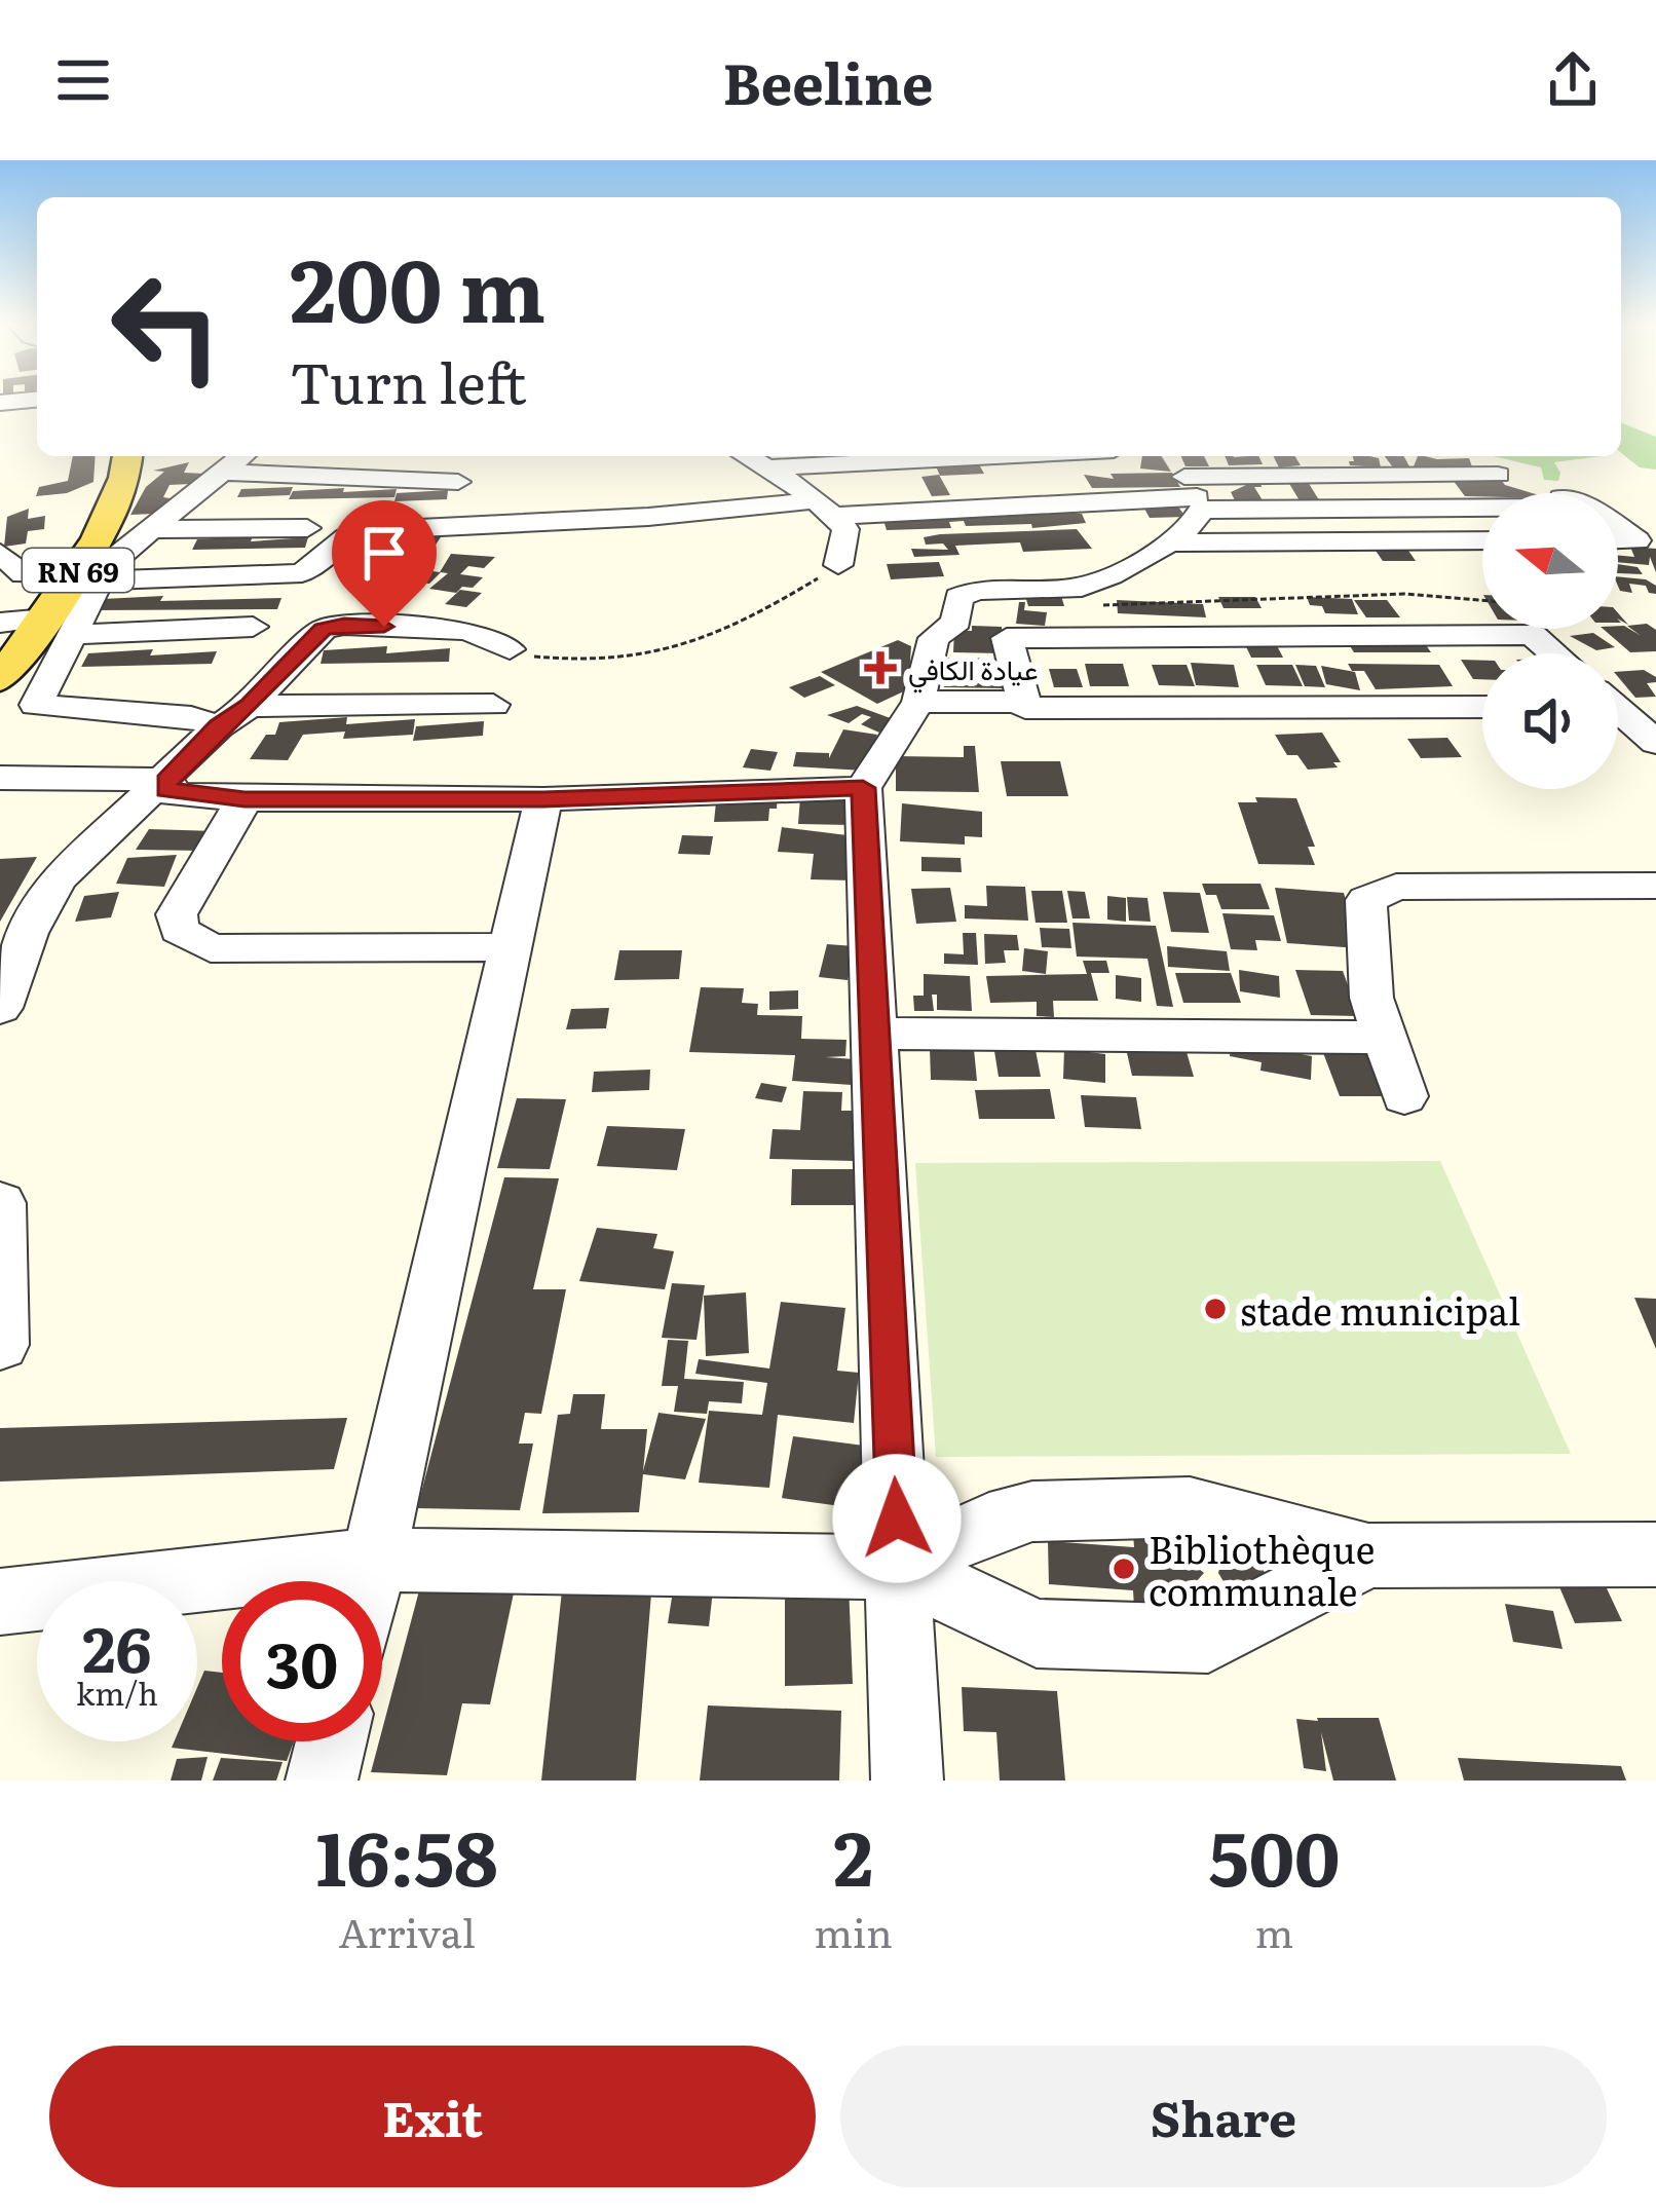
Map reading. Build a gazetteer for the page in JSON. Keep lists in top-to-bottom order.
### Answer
{
  "streets": {
    "main road": ["RN 69"]
  },
  "places": {
    "health": ["عيادة الكافي"],
    "other": ["stade municipal", "Bibliothèque communale"]
  },
  "north": "left",
  "page": {
    "header": "Beeline",
    "turn": ["200 m", "Turn left"],
    "speed": "26 km/h",
    "limit": "30",
    "eta": [
      "16:58",
      "Arrival",
      "2",
      "min",
      "500",
      "m"
    ],
    "buttons": ["Exit", "Share"]
  }
}
